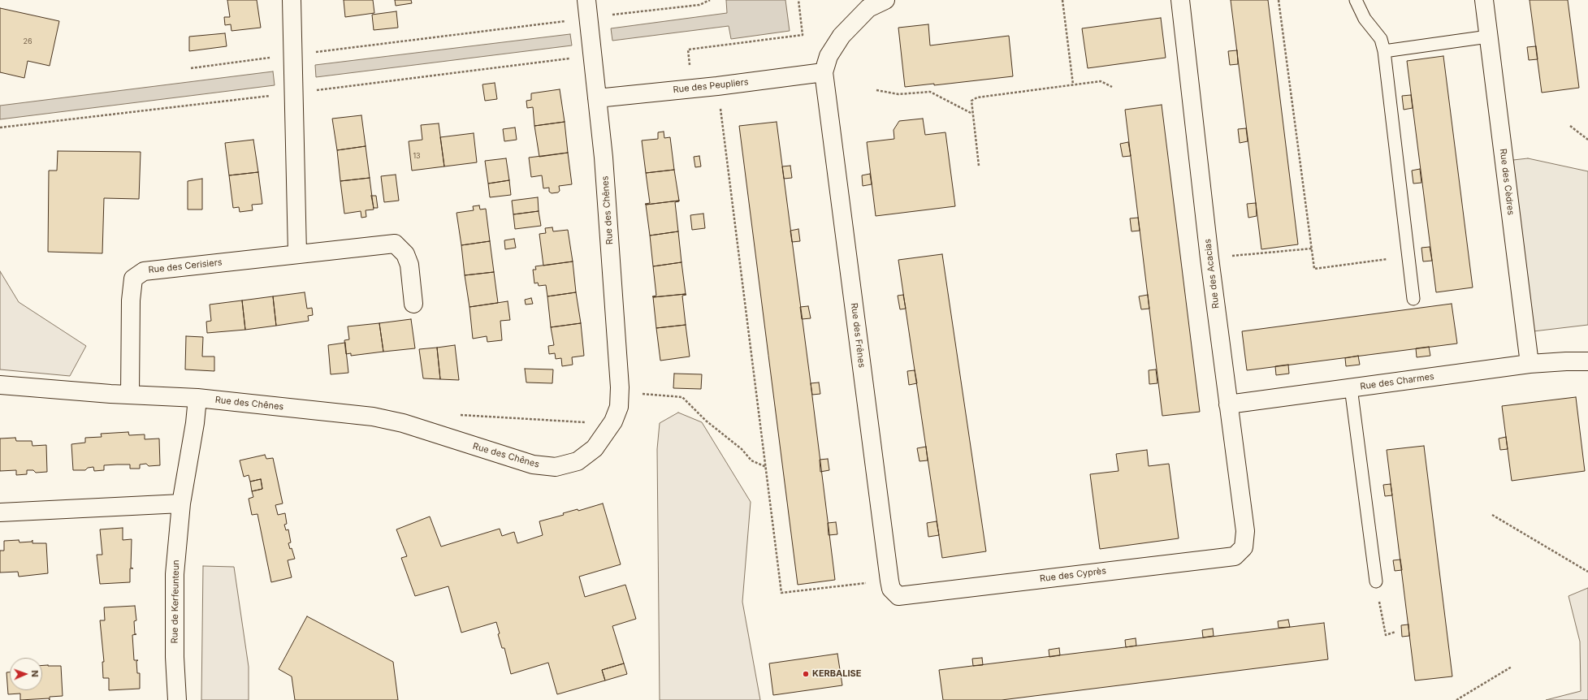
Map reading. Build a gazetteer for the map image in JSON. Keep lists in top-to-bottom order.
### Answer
{
  "streets": {
    "street": [
      "Rue des Peupliers",
      "Rue des Cèdres",
      "Rue des Chênes",
      "Rue des Cerisiers",
      "Rue des Acacias",
      "Rue des Frênes",
      "Rue des Charmes",
      "Rue des Cyprès",
      "Rue de Kerfeunteun"
    ]
  },
  "crossings": [
    ["Rue des Peupliers", "Rue des Chênes"],
    ["Rue des Peupliers", "Rue des Frênes"],
    ["Rue des Cèdres", "Rue des Charmes"],
    ["Rue des Chênes", "Rue des Cerisiers"],
    ["Rue des Chênes", "Rue de Kerfeunteun"],
    ["Rue des Acacias", "Rue des Charmes"],
    ["Rue des Acacias", "Rue des Cyprès"],
    ["Rue des Frênes", "Rue des Cyprès"]
  ],
  "places": ["KERBALISE"],
  "house_numbers": ["26", "13"],
  "north": "right"
}
